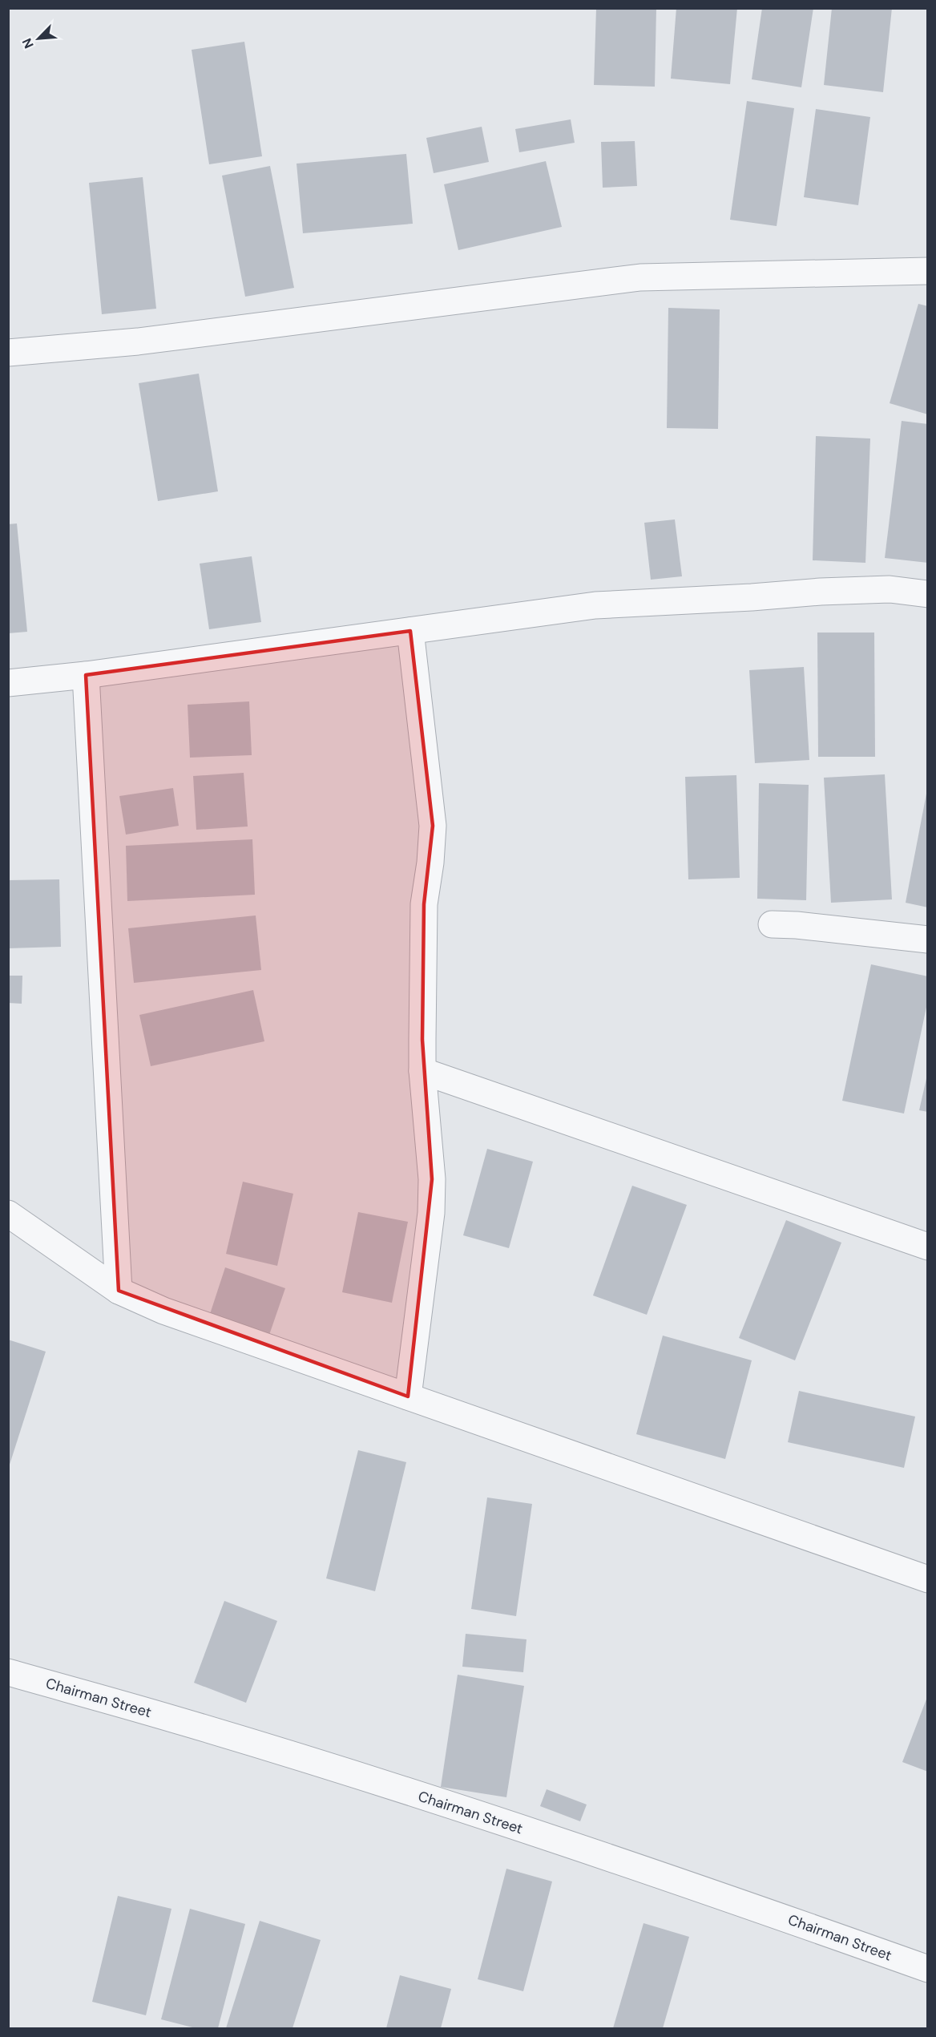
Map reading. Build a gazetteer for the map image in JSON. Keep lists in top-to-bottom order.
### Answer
{
  "streets": {
    "street": ["Chairman Street"]
  },
  "north": "bottom left"
}
